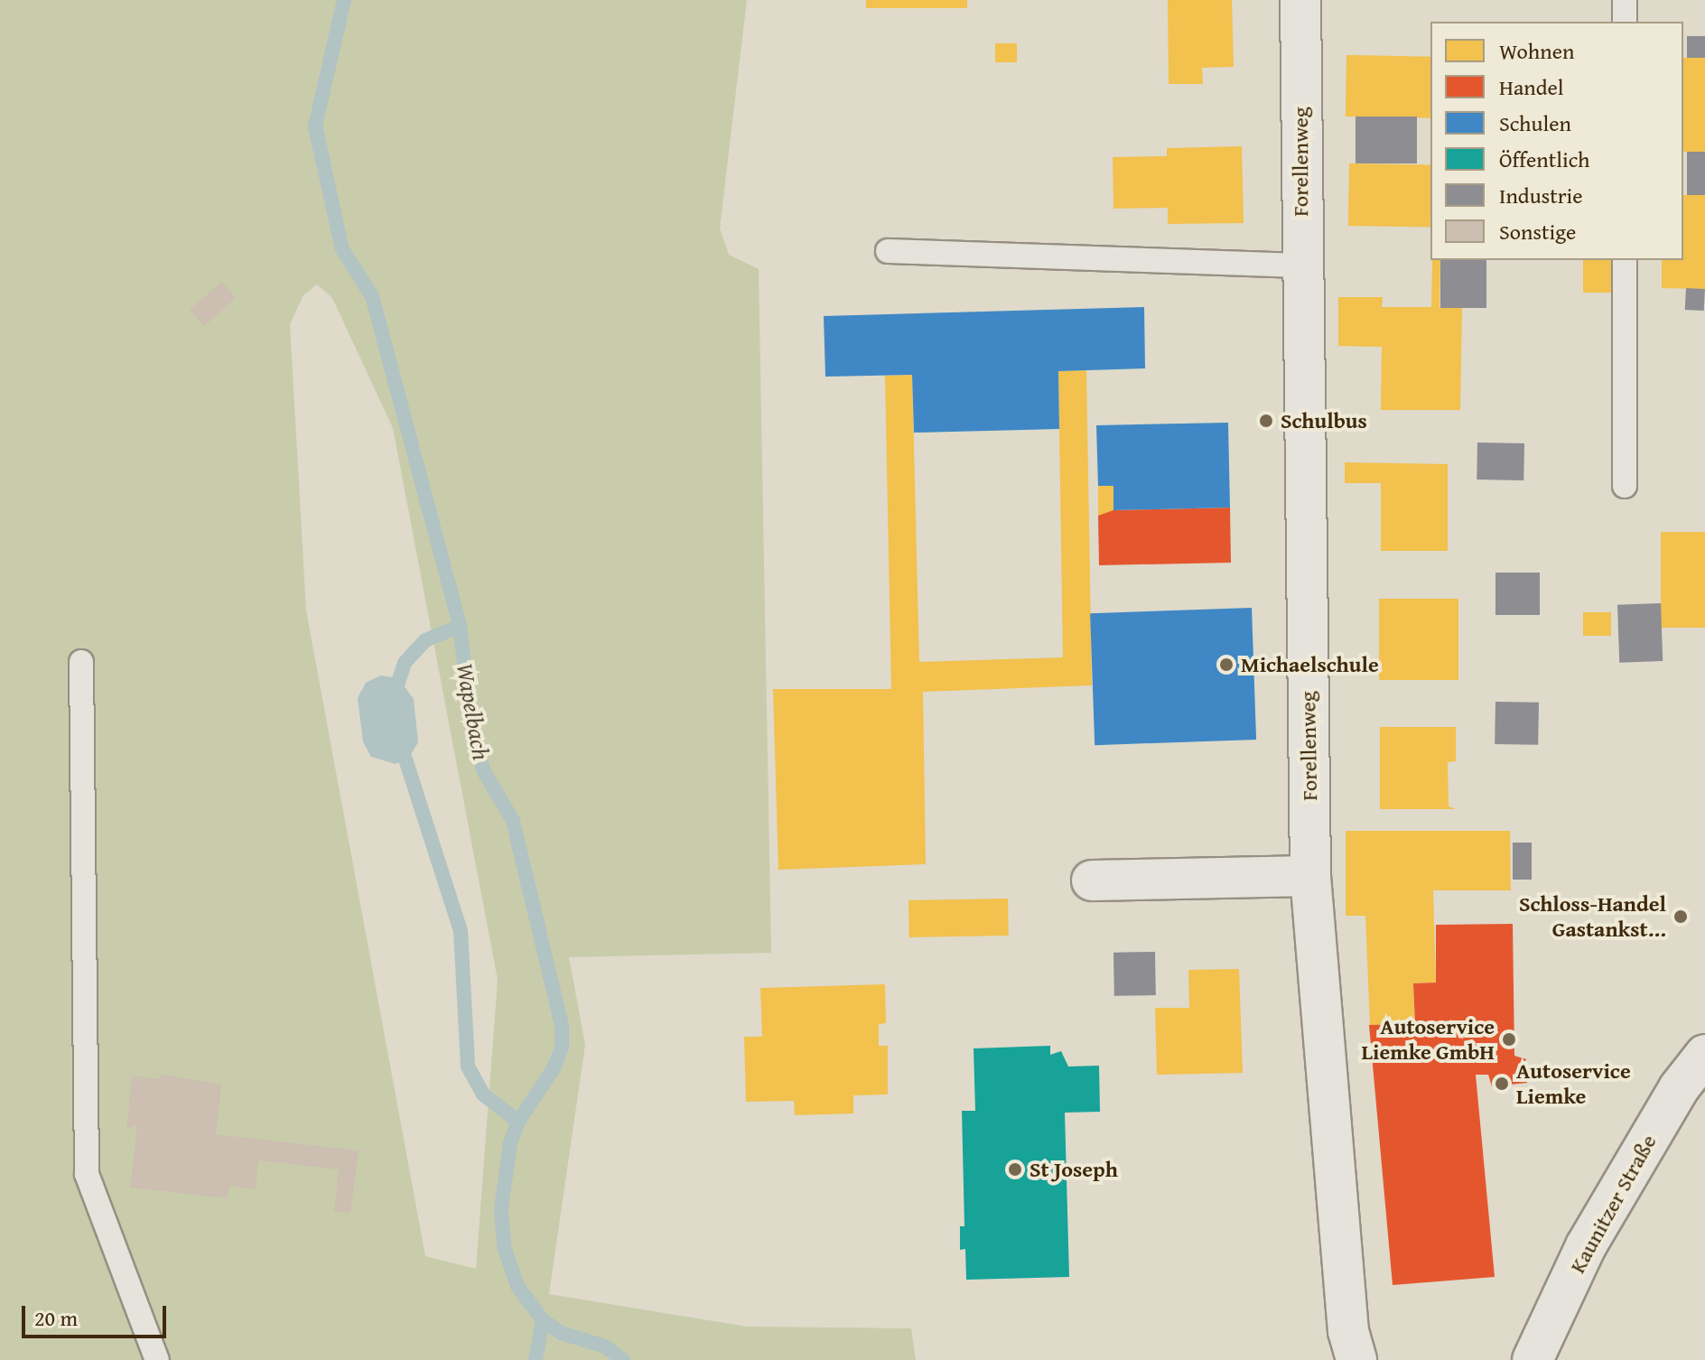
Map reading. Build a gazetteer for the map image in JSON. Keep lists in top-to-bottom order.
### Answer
{
  "streets": {
    "street": ["Forellenweg", "Kaunitzer Straße"]
  },
  "water": ["Wapelbach"],
  "places": [
    "Schulbus",
    "Michaelschule",
    "Schloss-Handel Gastankst...",
    "Autoservice Liemke GmbH",
    "Autoservice Liemke",
    "St Joseph"
  ],
  "legend": [
    "Wohnen",
    "Handel",
    "Schulen",
    "Öffentlich",
    "Industrie",
    "Sonstige"
  ],
  "scale_bar": "20 m"
}
